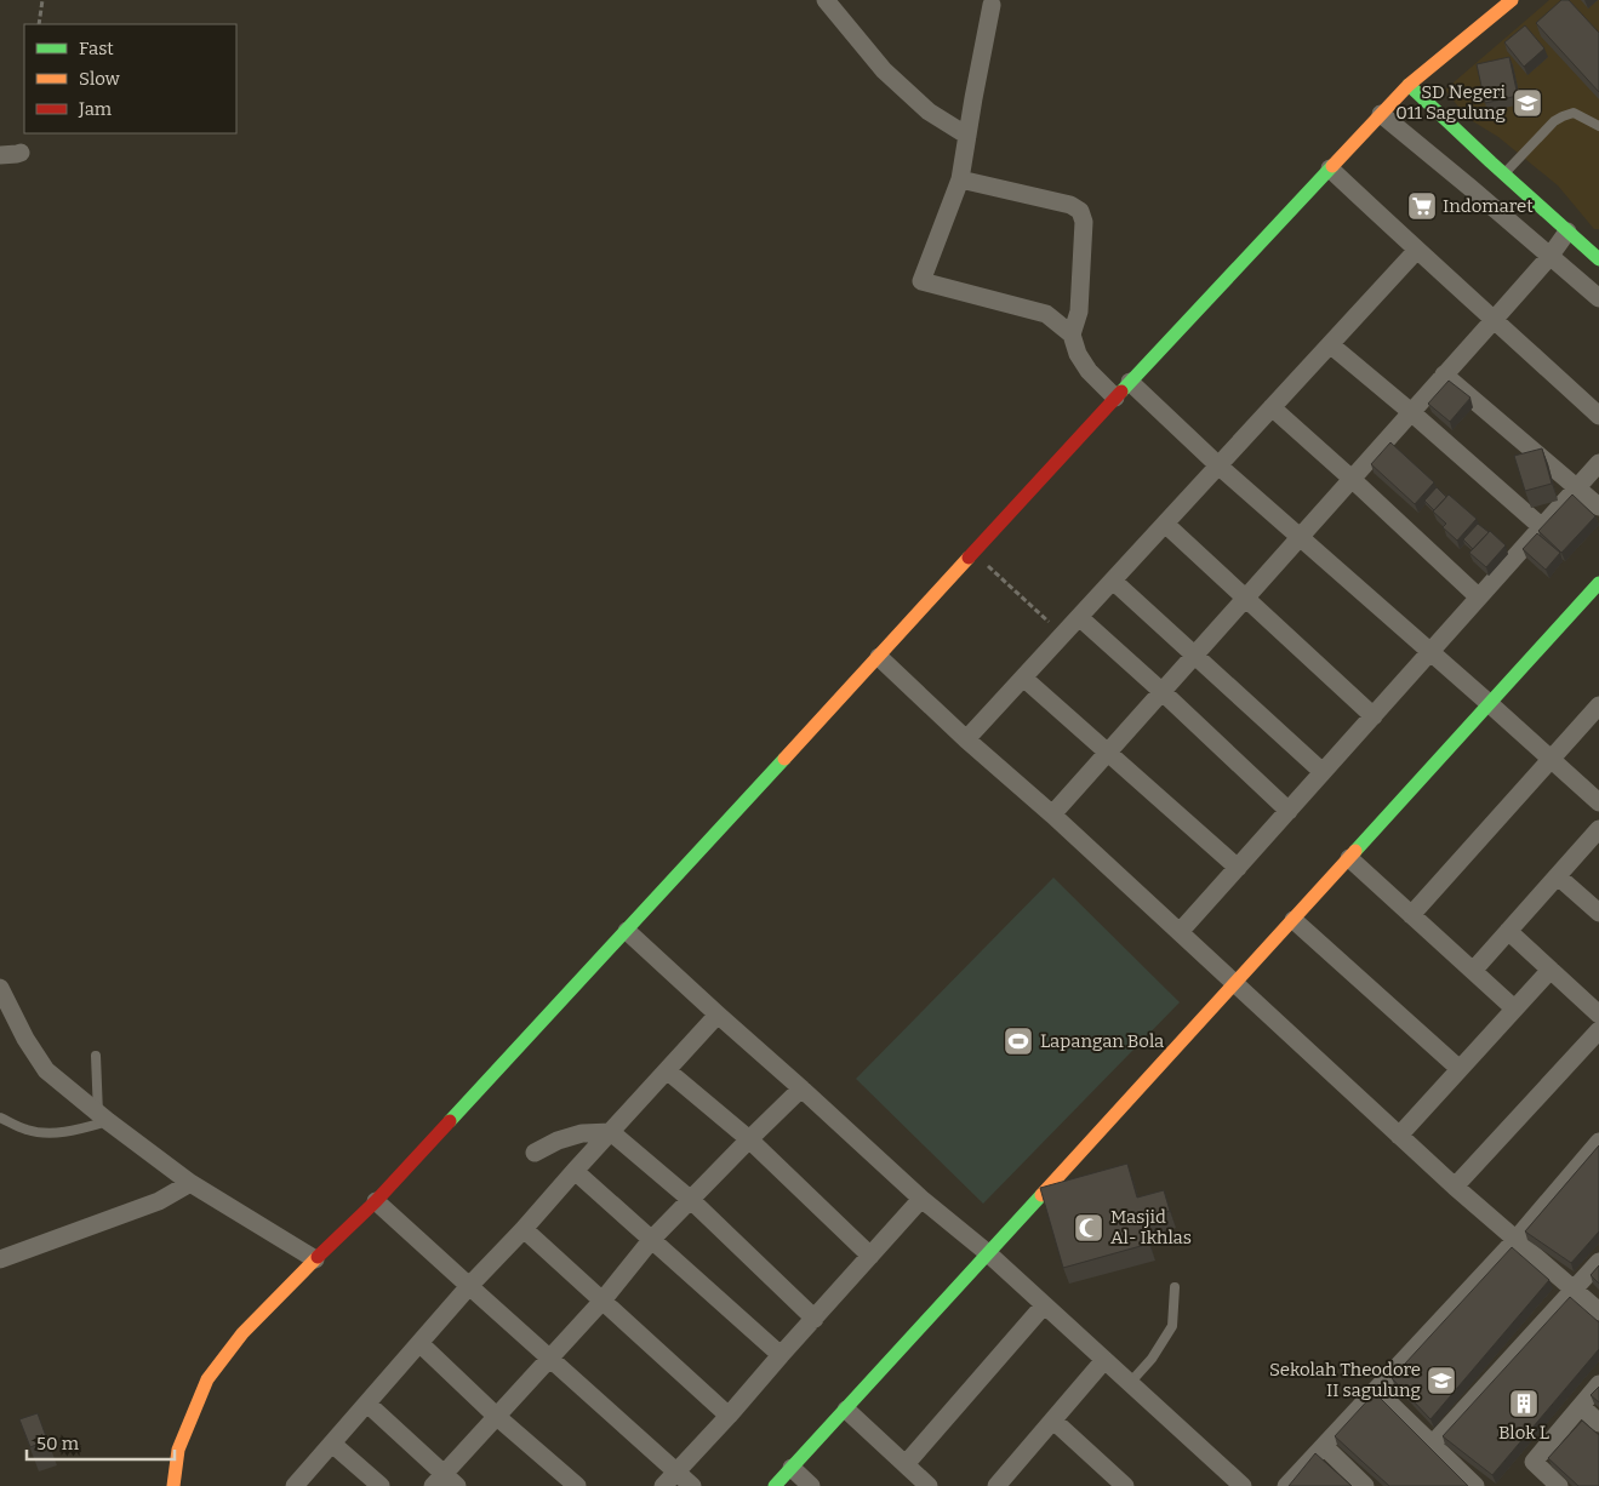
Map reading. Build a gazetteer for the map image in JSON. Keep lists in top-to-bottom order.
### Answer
{
  "places": {
    "school or university": ["SD Negeri 011 Sagulung", "Sekolah Theodore II sagulung"],
    "supermarket": ["Indomaret"],
    "sports": ["Lapangan Bola"],
    "mosque": ["Masjid Al- Ikhlas"],
    "building": ["Blok L"]
  },
  "legend": ["Fast", "Slow", "Jam"],
  "scale_bar": "50 m"
}
